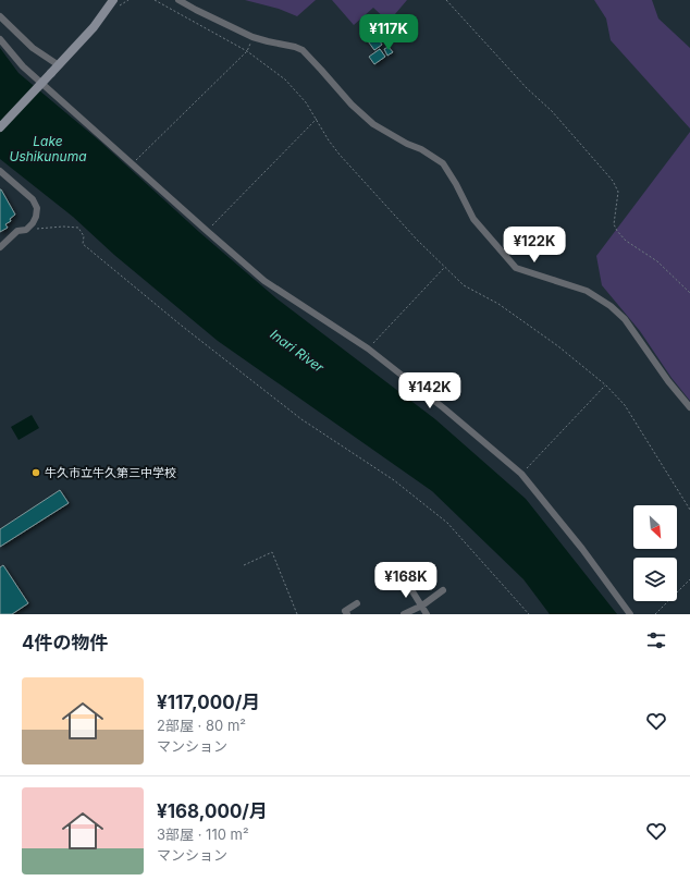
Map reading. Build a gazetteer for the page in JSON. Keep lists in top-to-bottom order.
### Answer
{
  "water": ["Lake Ushikunuma", "Inari River"],
  "places": ["牛久市立牛久第三中学校"],
  "north": "bottom right",
  "page": {
    "price": [
      "¥117K",
      "¥122K",
      "¥142K",
      "¥168K"
    ],
    "heading": "4件の物件",
    "list": [
      {
        "name": "¥117,000/月",
        "note": "2部屋 · 80 m² · マンション"
      },
      {
        "name": "¥168,000/月",
        "note": "3部屋 · 110 m² · マンション"
      }
    ]
  }
}
